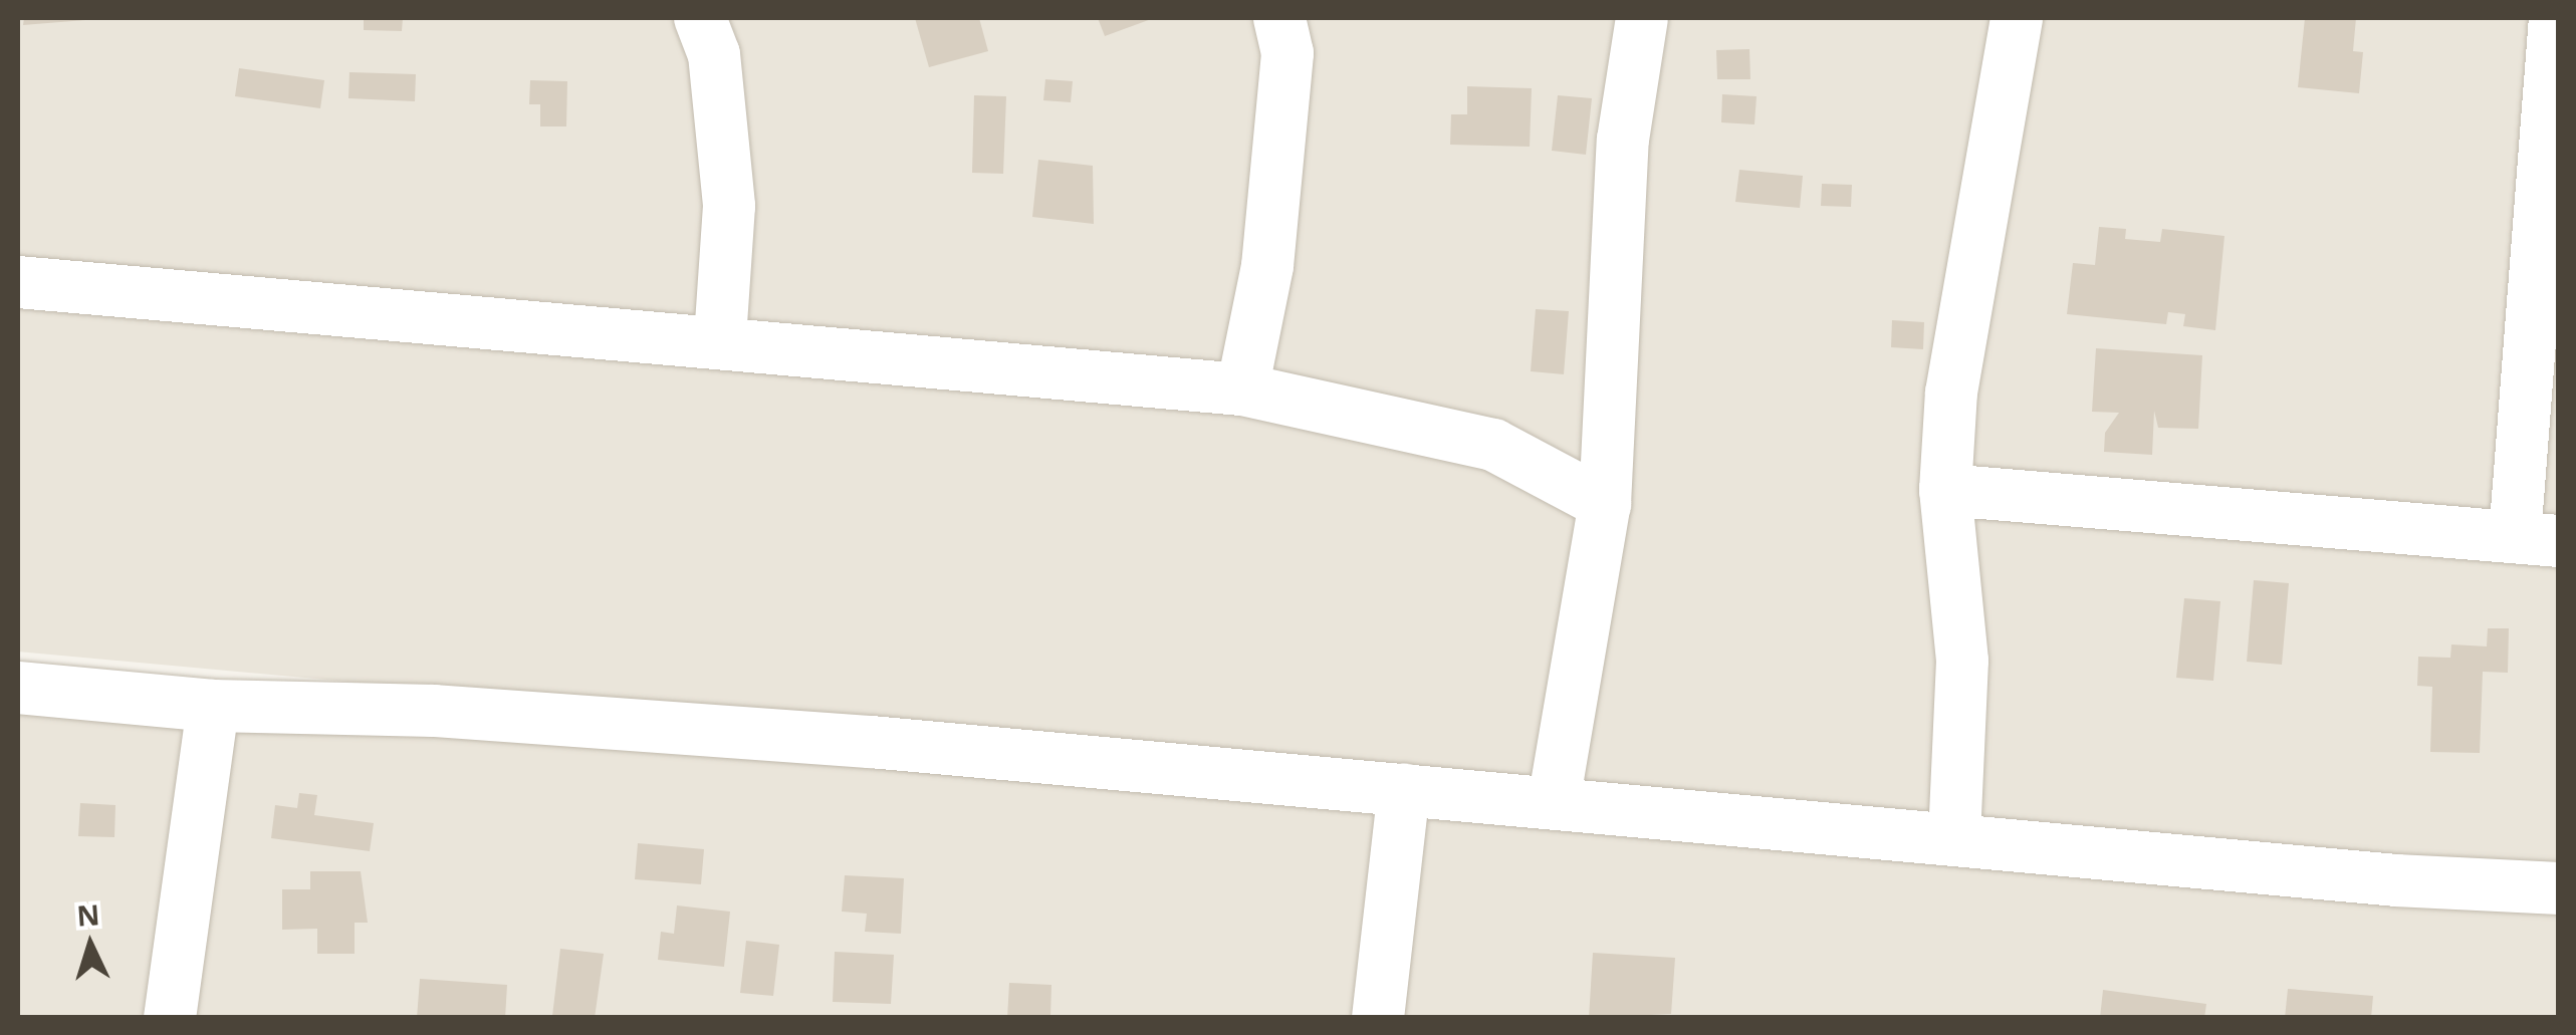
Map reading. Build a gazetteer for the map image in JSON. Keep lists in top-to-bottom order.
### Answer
{
  "north": "top"
}
